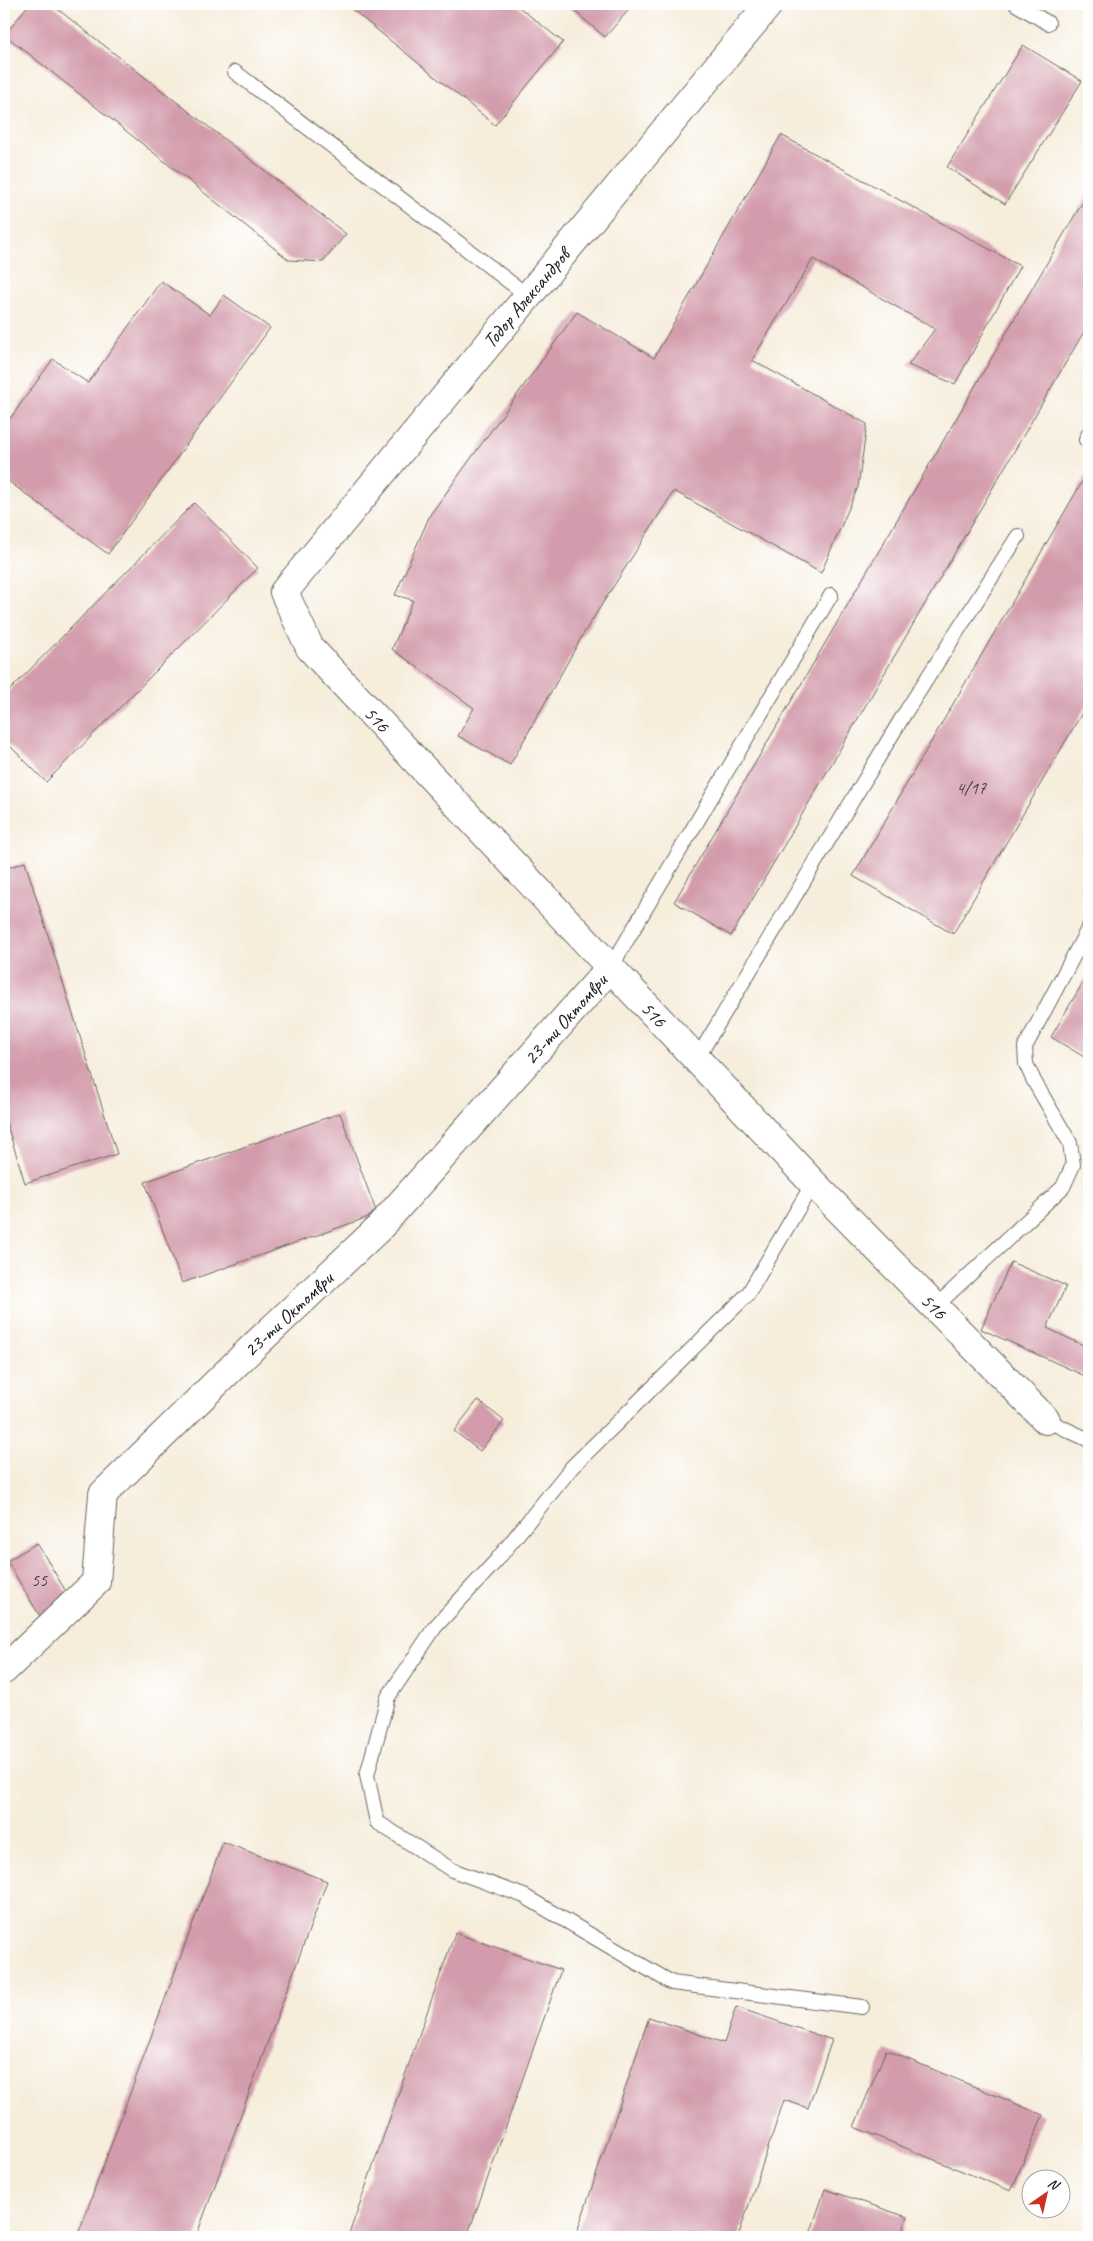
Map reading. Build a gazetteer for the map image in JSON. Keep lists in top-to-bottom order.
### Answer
{
  "streets": {
    "street": ["Тодор Александров", "516", "23-ти Октомври"]
  },
  "crossings": [
    ["Тодор Александров", "516"],
    ["516", "23-ти Октомври"]
  ],
  "house_numbers": ["4/17", "55"],
  "north": "top right"
}
